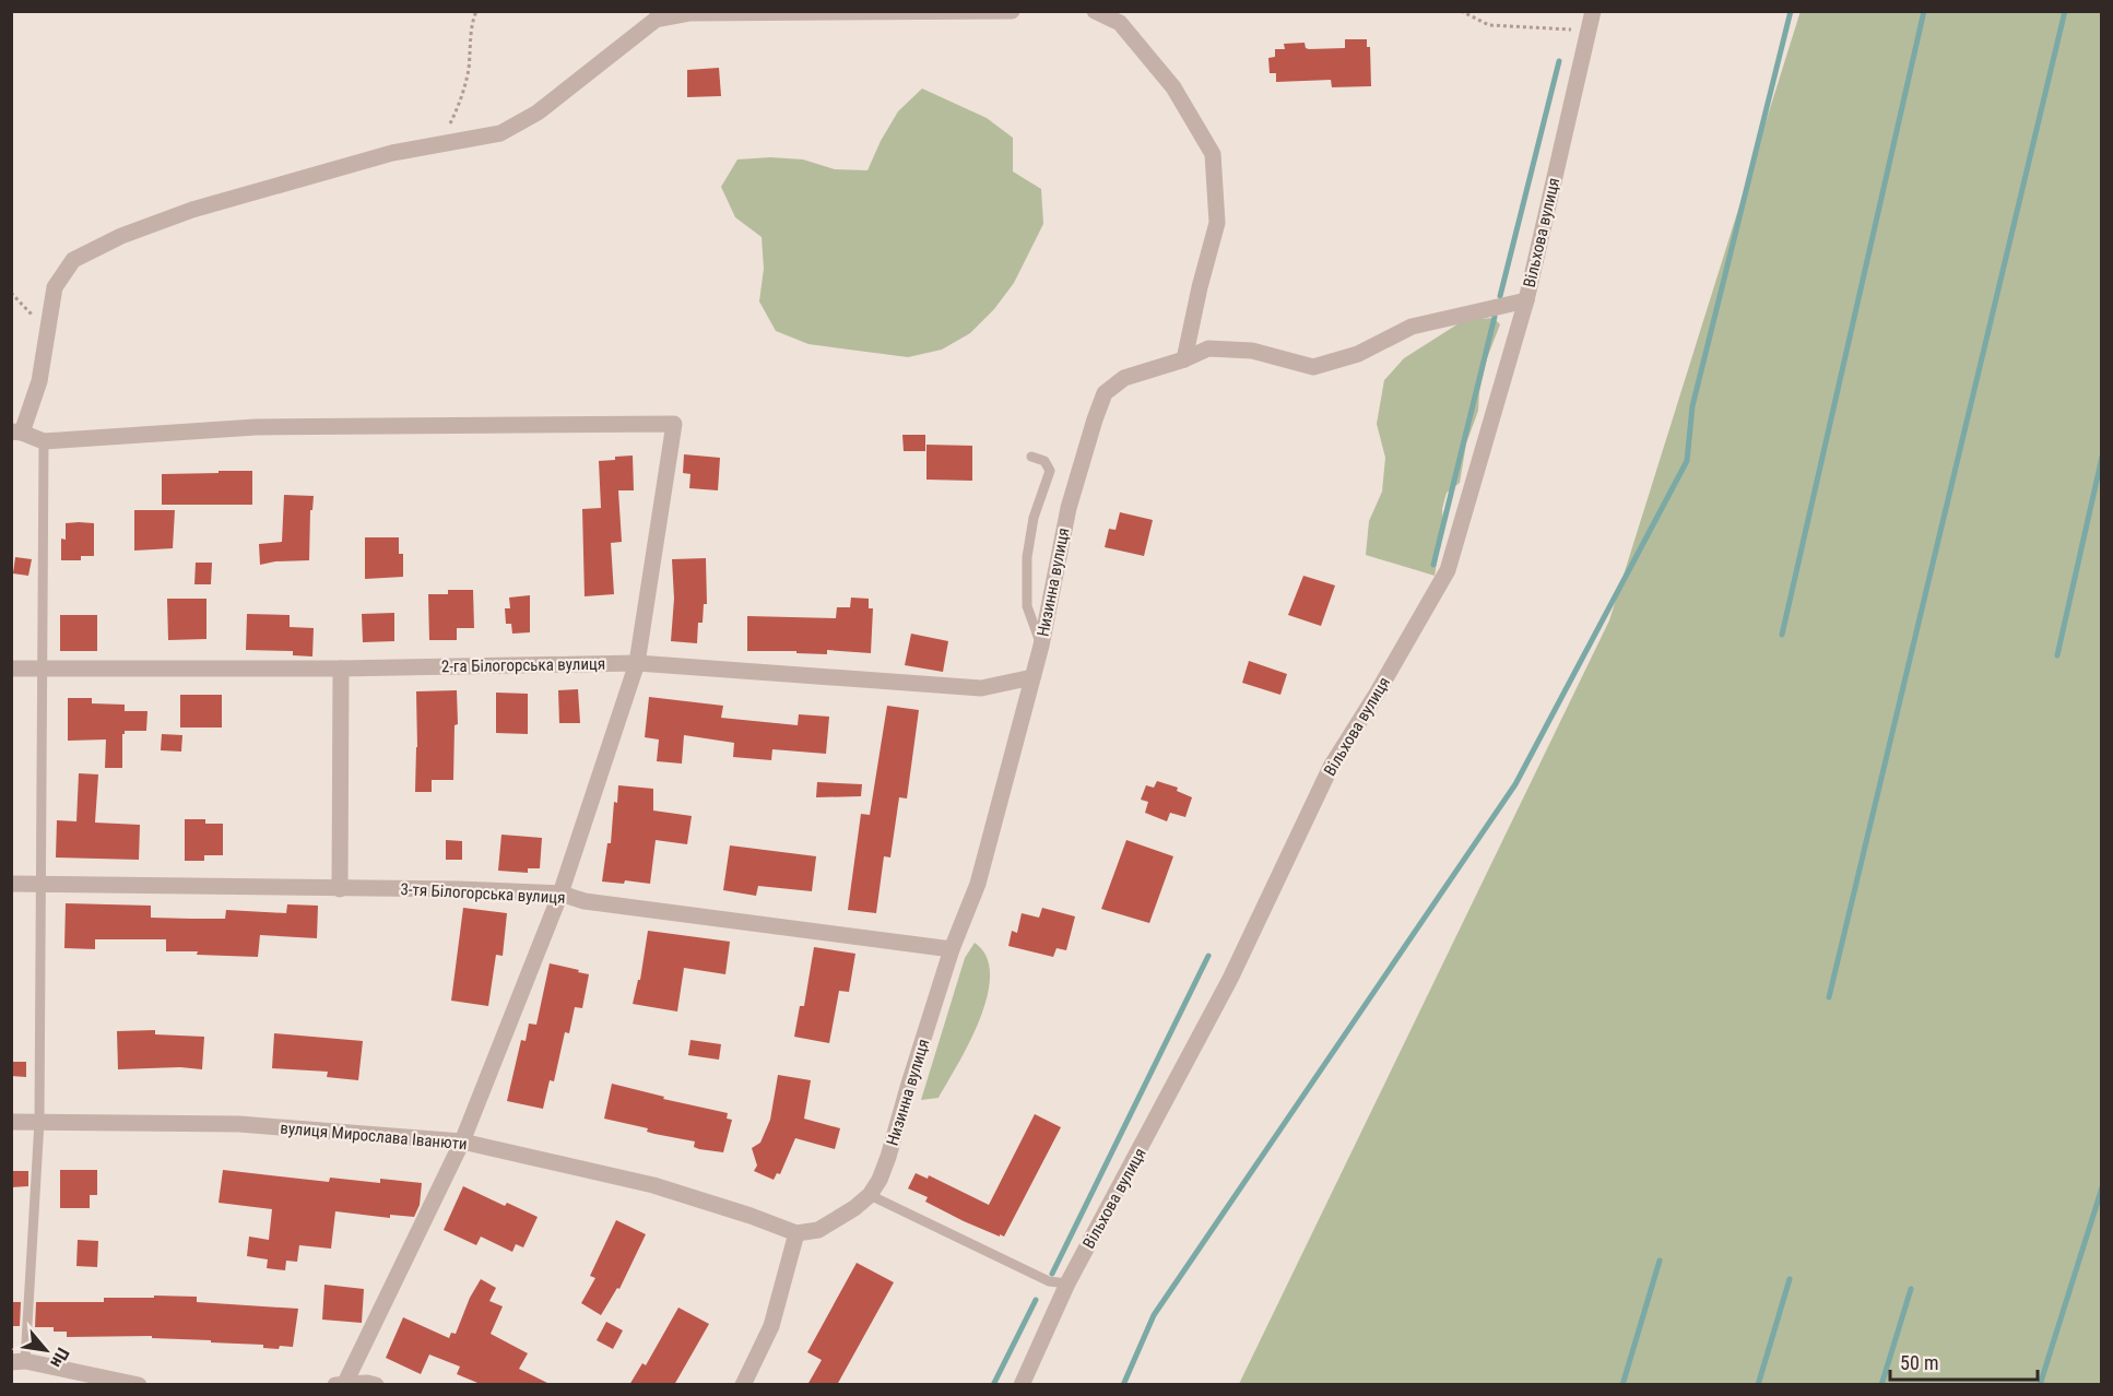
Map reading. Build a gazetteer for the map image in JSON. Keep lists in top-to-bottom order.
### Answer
{
  "streets": {
    "street": [
      "Вільхова вулиця",
      "Низинна вулиця",
      "2-га Білогорська вулиця",
      "3-тя Білогорська вулиця",
      "вулиця Мирослава Іванюти"
    ]
  },
  "crossings": [
    ["Вільхова вулиця", "Низинна вулиця"],
    ["Низинна вулиця", "2-га Білогорська вулиця"],
    ["Низинна вулиця", "3-тя Білогорська вулиця"]
  ],
  "scale_bar": "50 m",
  "north": "bottom right"
}
